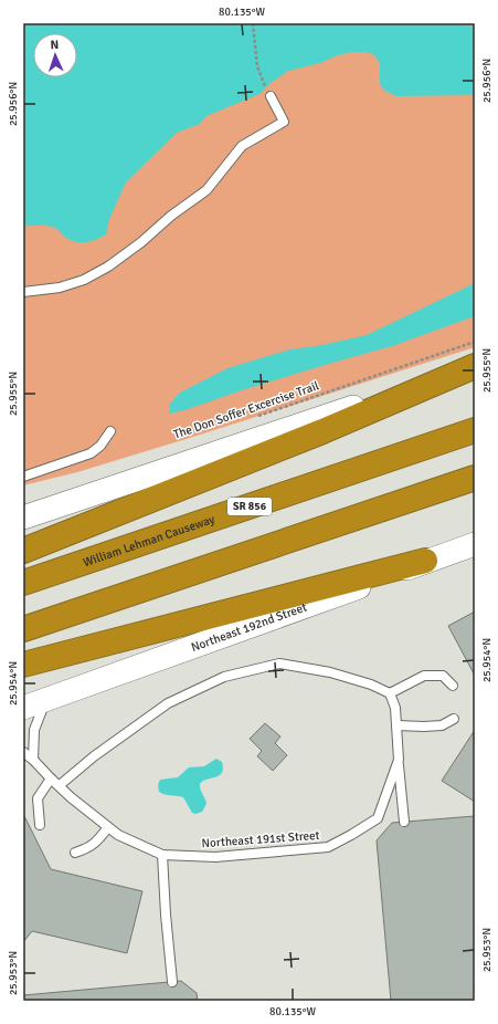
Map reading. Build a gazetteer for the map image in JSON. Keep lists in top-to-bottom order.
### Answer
{
  "streets": {
    "highway": ["SR 856", "William Lehman Causeway"],
    "street": ["Northeast 192nd Street"],
    "lane": ["Northeast 191st Street"],
    "path": ["The Don Soffer Excercise Trail"]
  },
  "north": "top",
  "coordinates": [
    "80.135°W",
    "25.956°N",
    "25.955°N",
    "25.954°N",
    "25.953°N"
  ]
}
